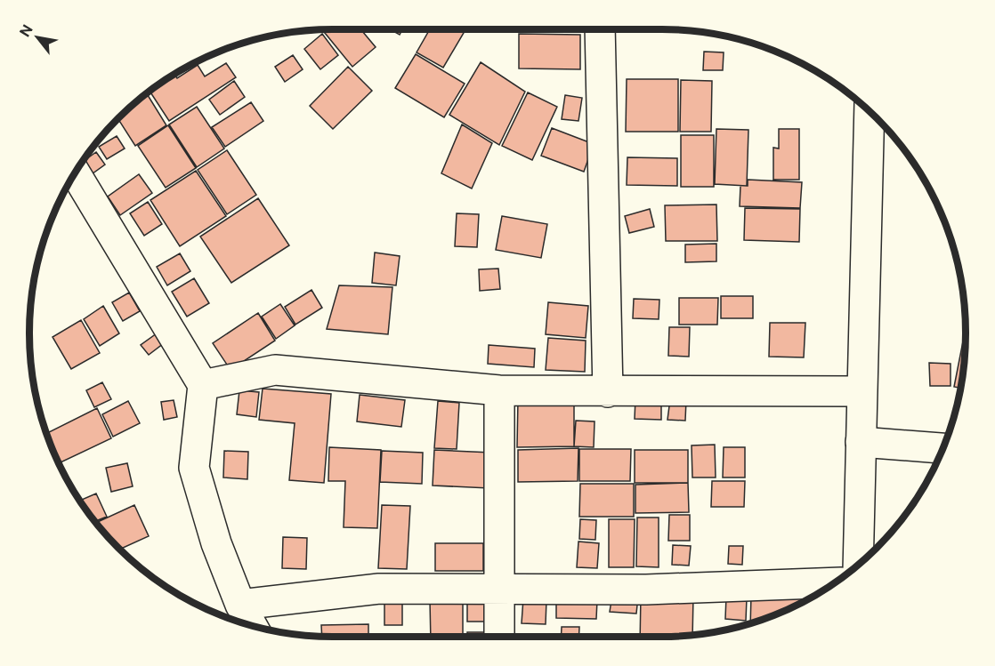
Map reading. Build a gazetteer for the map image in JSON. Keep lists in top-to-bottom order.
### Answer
{
  "north": "top left"
}
